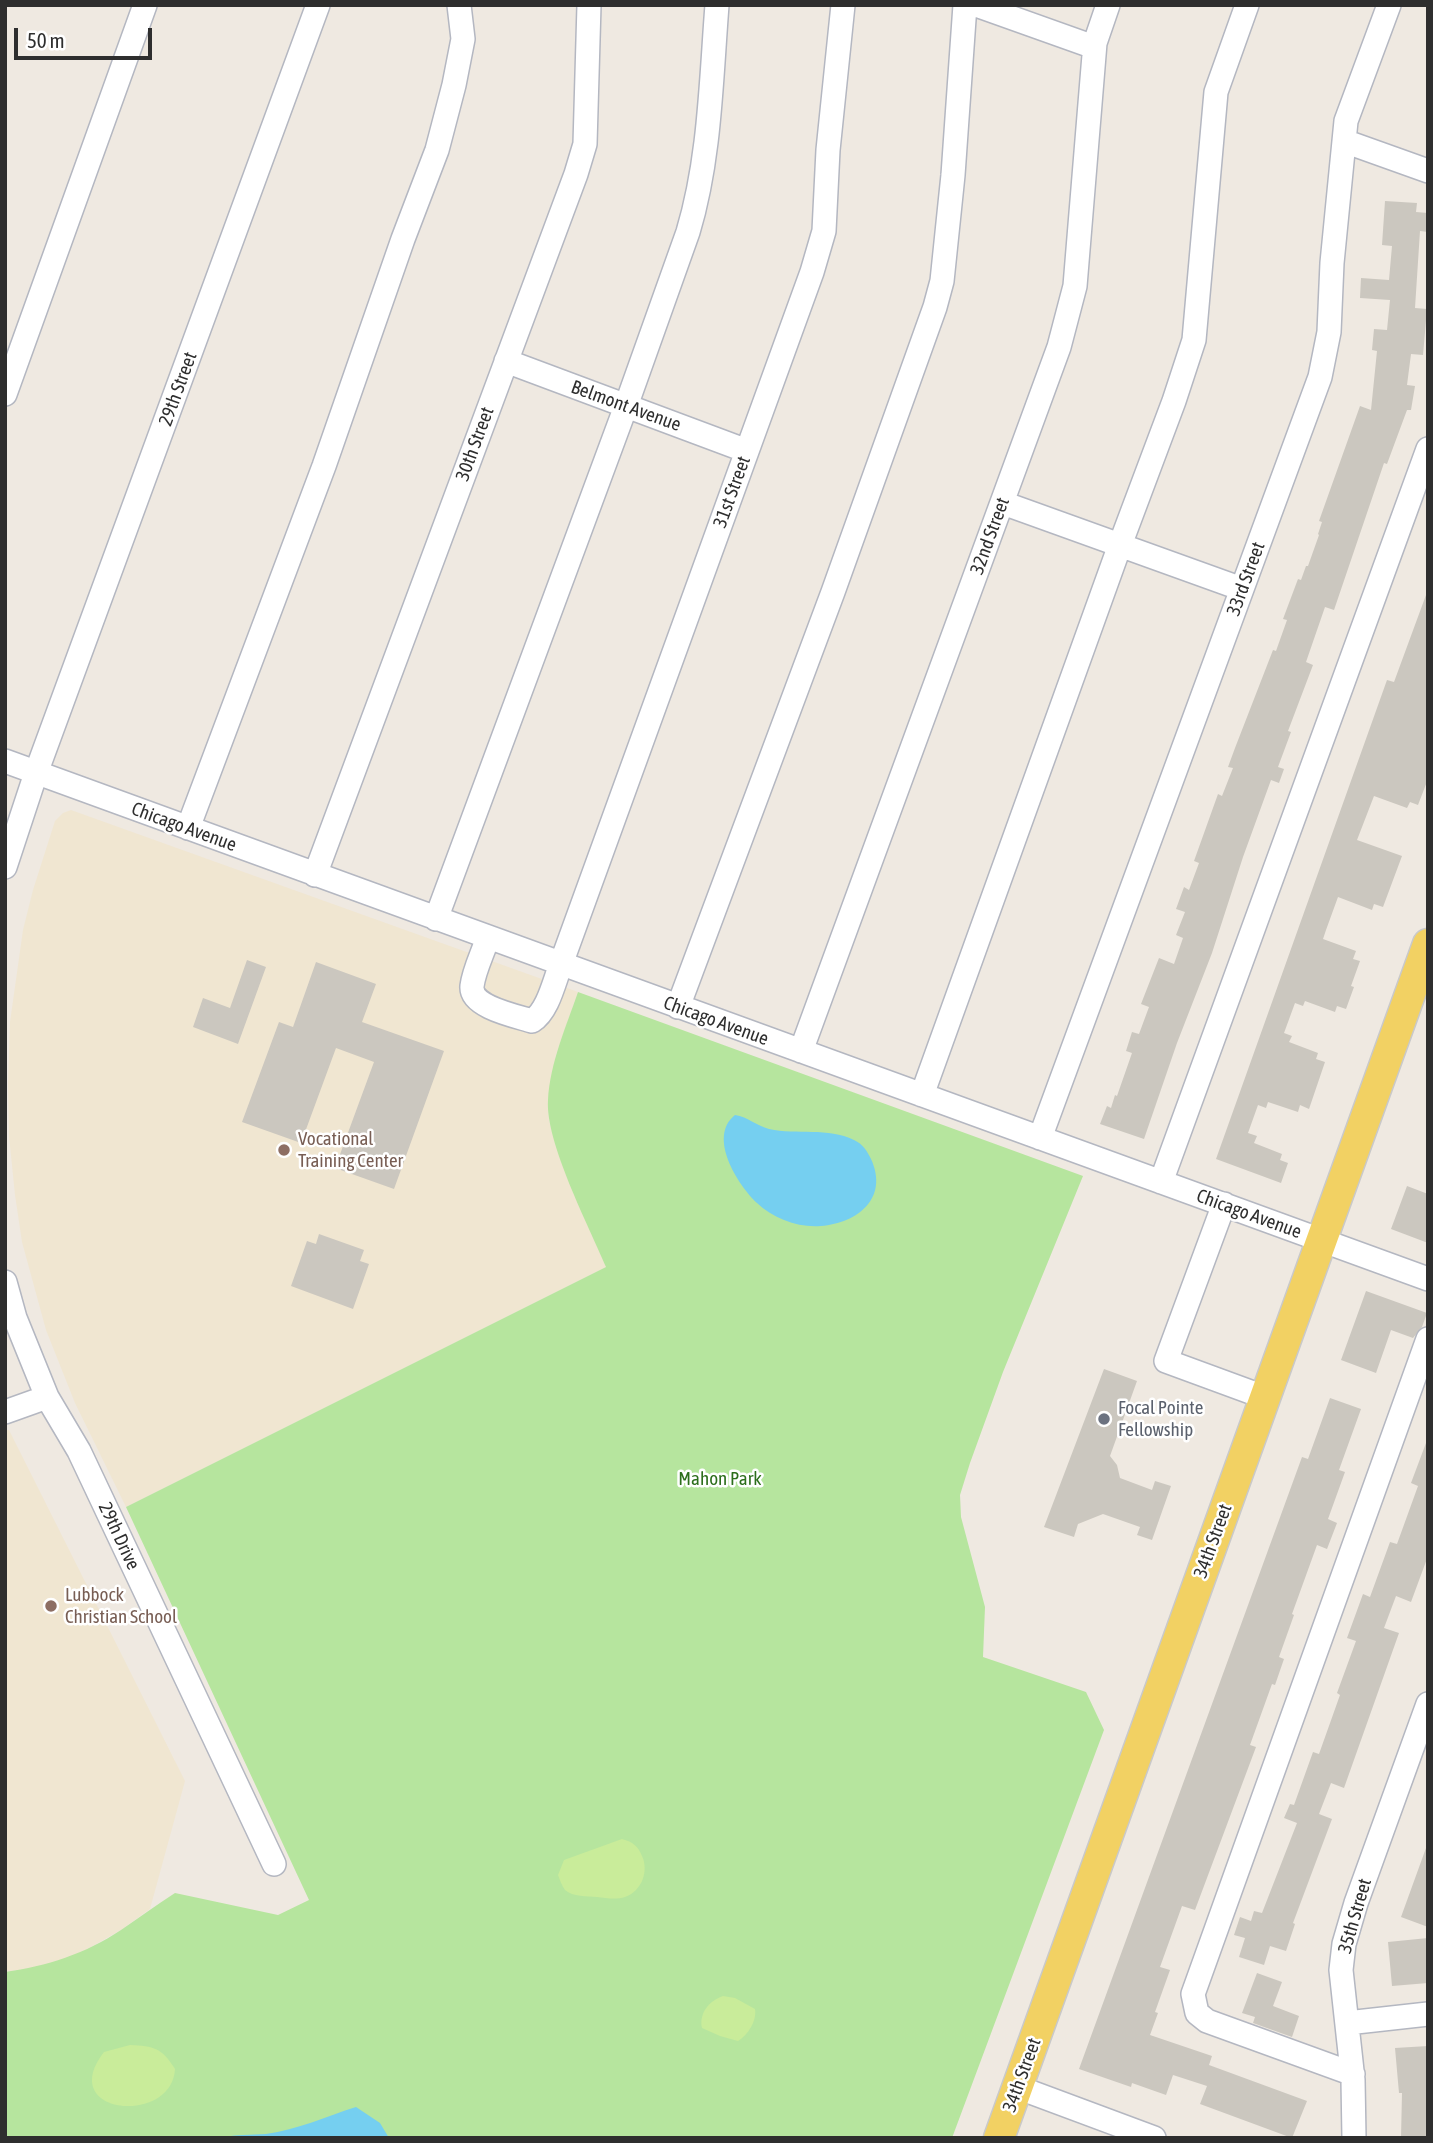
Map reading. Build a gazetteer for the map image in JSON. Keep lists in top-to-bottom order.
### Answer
{
  "streets": {
    "main road": ["34th Street"],
    "street": [
      "29th Street",
      "Belmont Avenue",
      "30th Street",
      "31st Street",
      "32nd Street",
      "33rd Street",
      "Chicago Avenue",
      "29th Drive",
      "35th Street"
    ]
  },
  "crossings": [
    ["29th Street", "Chicago Avenue"],
    ["Belmont Avenue", "30th Street"],
    ["Belmont Avenue", "31st Street"],
    ["30th Street", "Chicago Avenue"],
    ["31st Street", "Chicago Avenue"],
    ["32nd Street", "Chicago Avenue"],
    ["33rd Street", "Chicago Avenue"],
    ["Chicago Avenue", "34th Street"]
  ],
  "parks": ["Mahon Park"],
  "places": ["Vocational Training Center", "Focal Pointe Fellowship", "Lubbock Christian School"],
  "scale_bar": "50 m"
}
